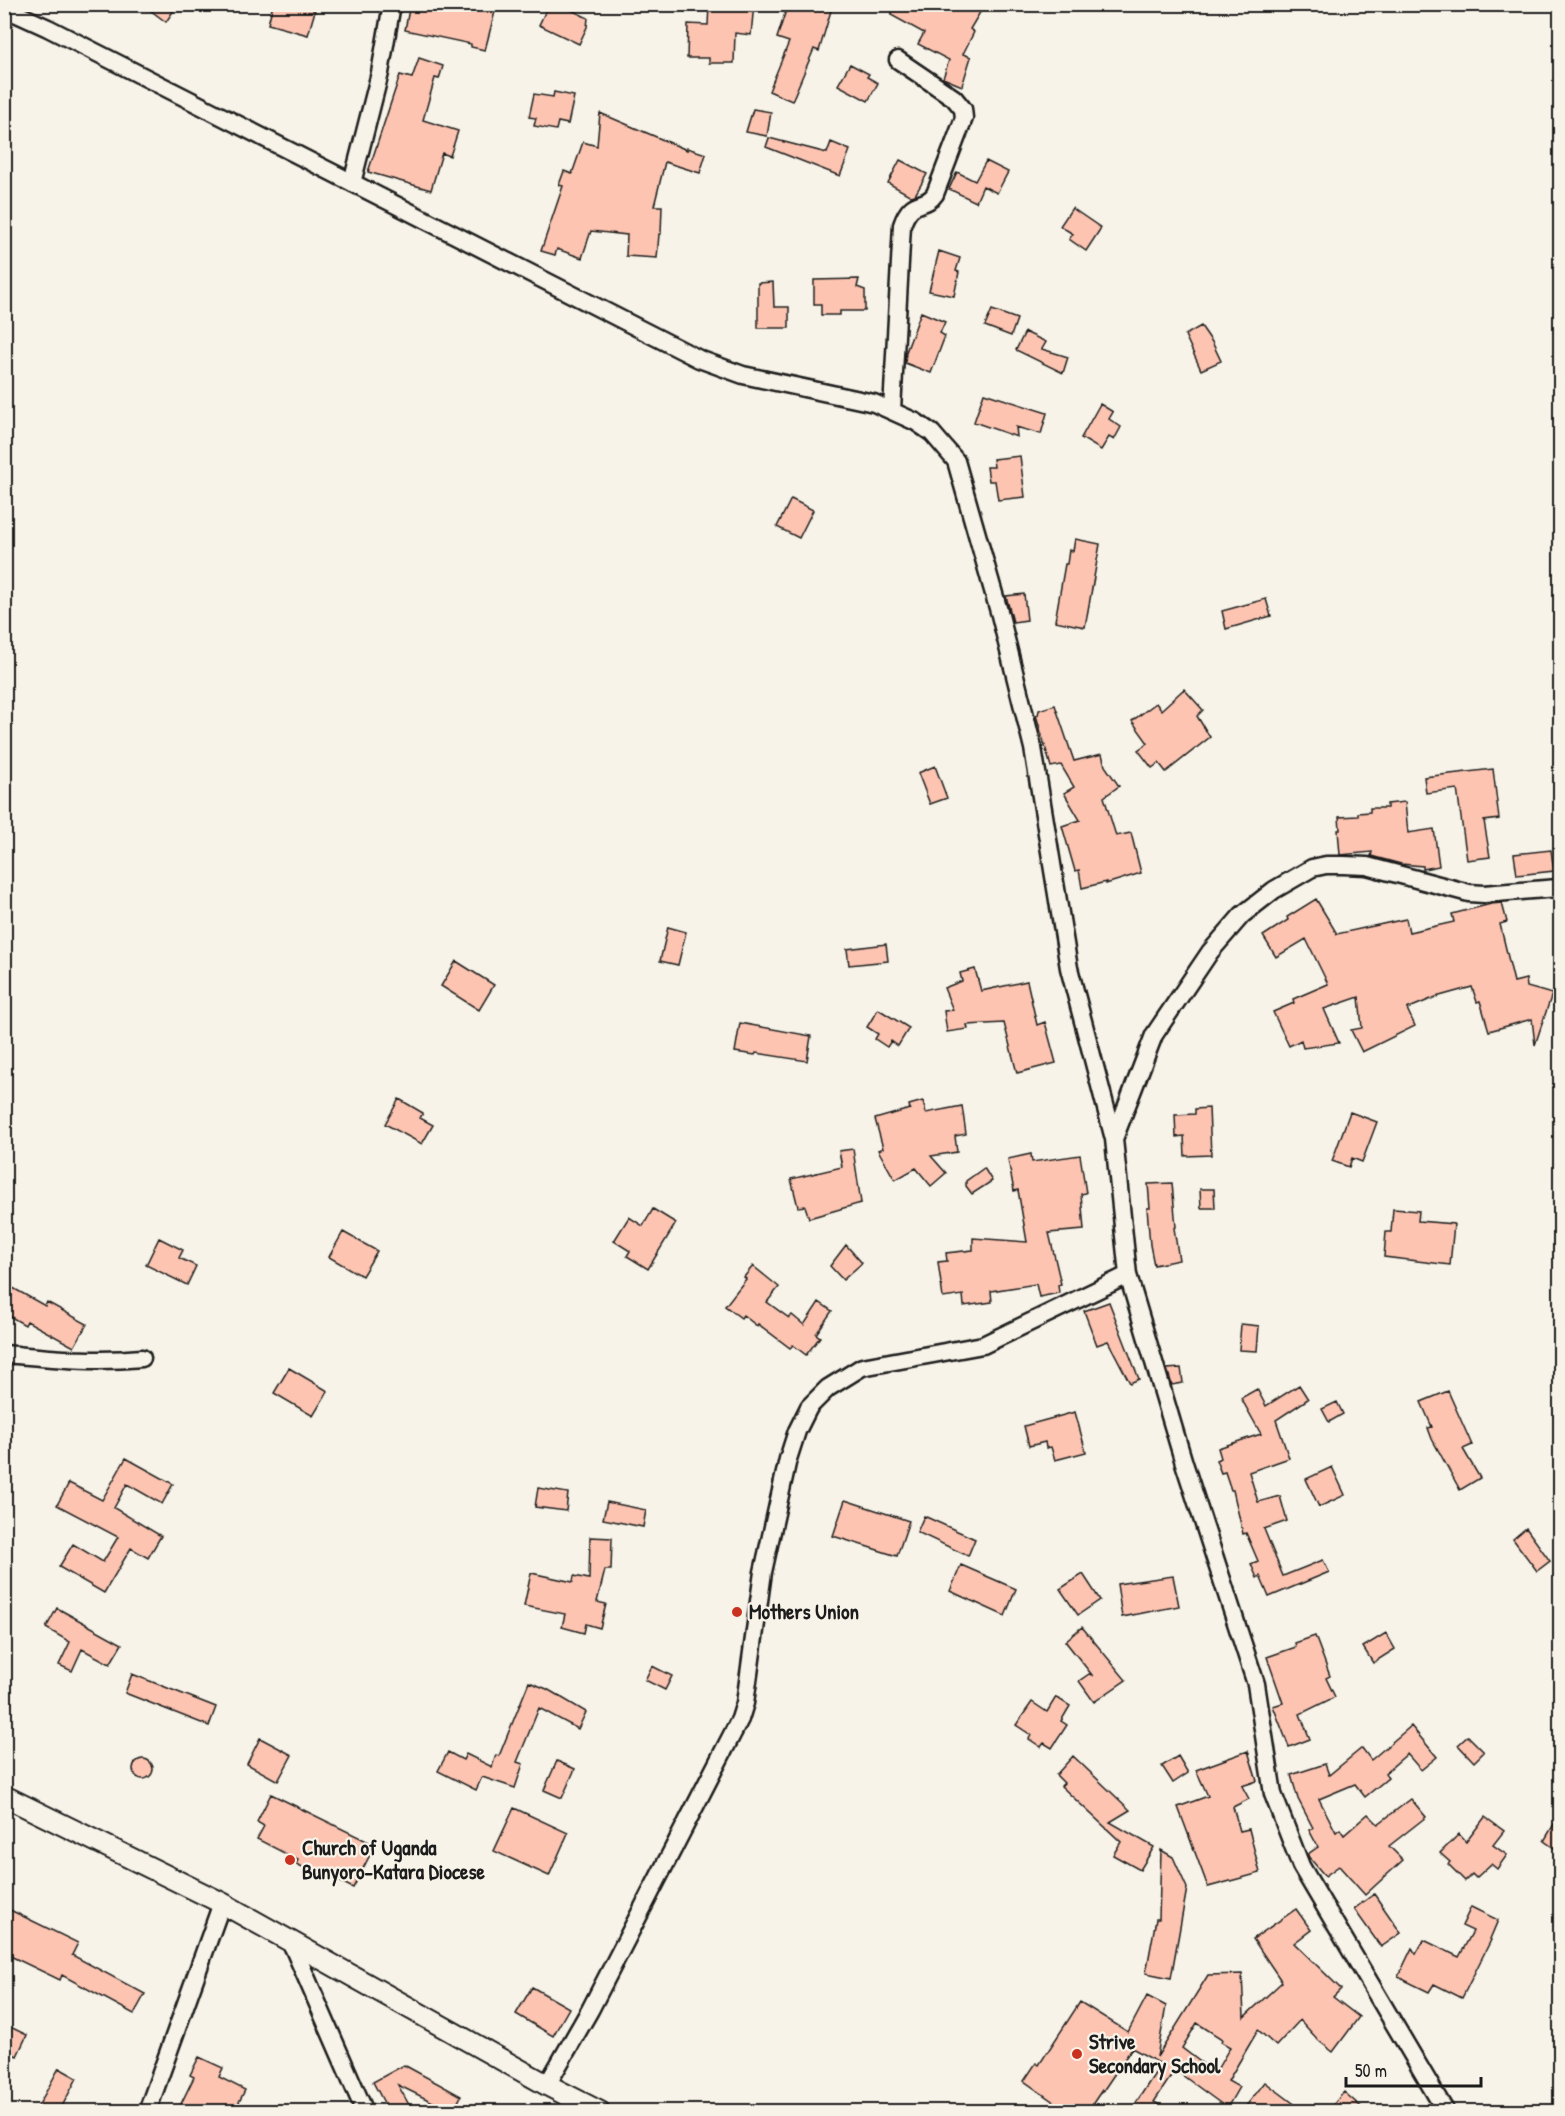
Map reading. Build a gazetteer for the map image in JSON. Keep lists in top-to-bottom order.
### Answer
{
  "places": ["Mothers Union", "Church of Uganda Bunyoro-Katara Diocese", "Strive Secondary School"],
  "scale_bar": "50 m"
}
